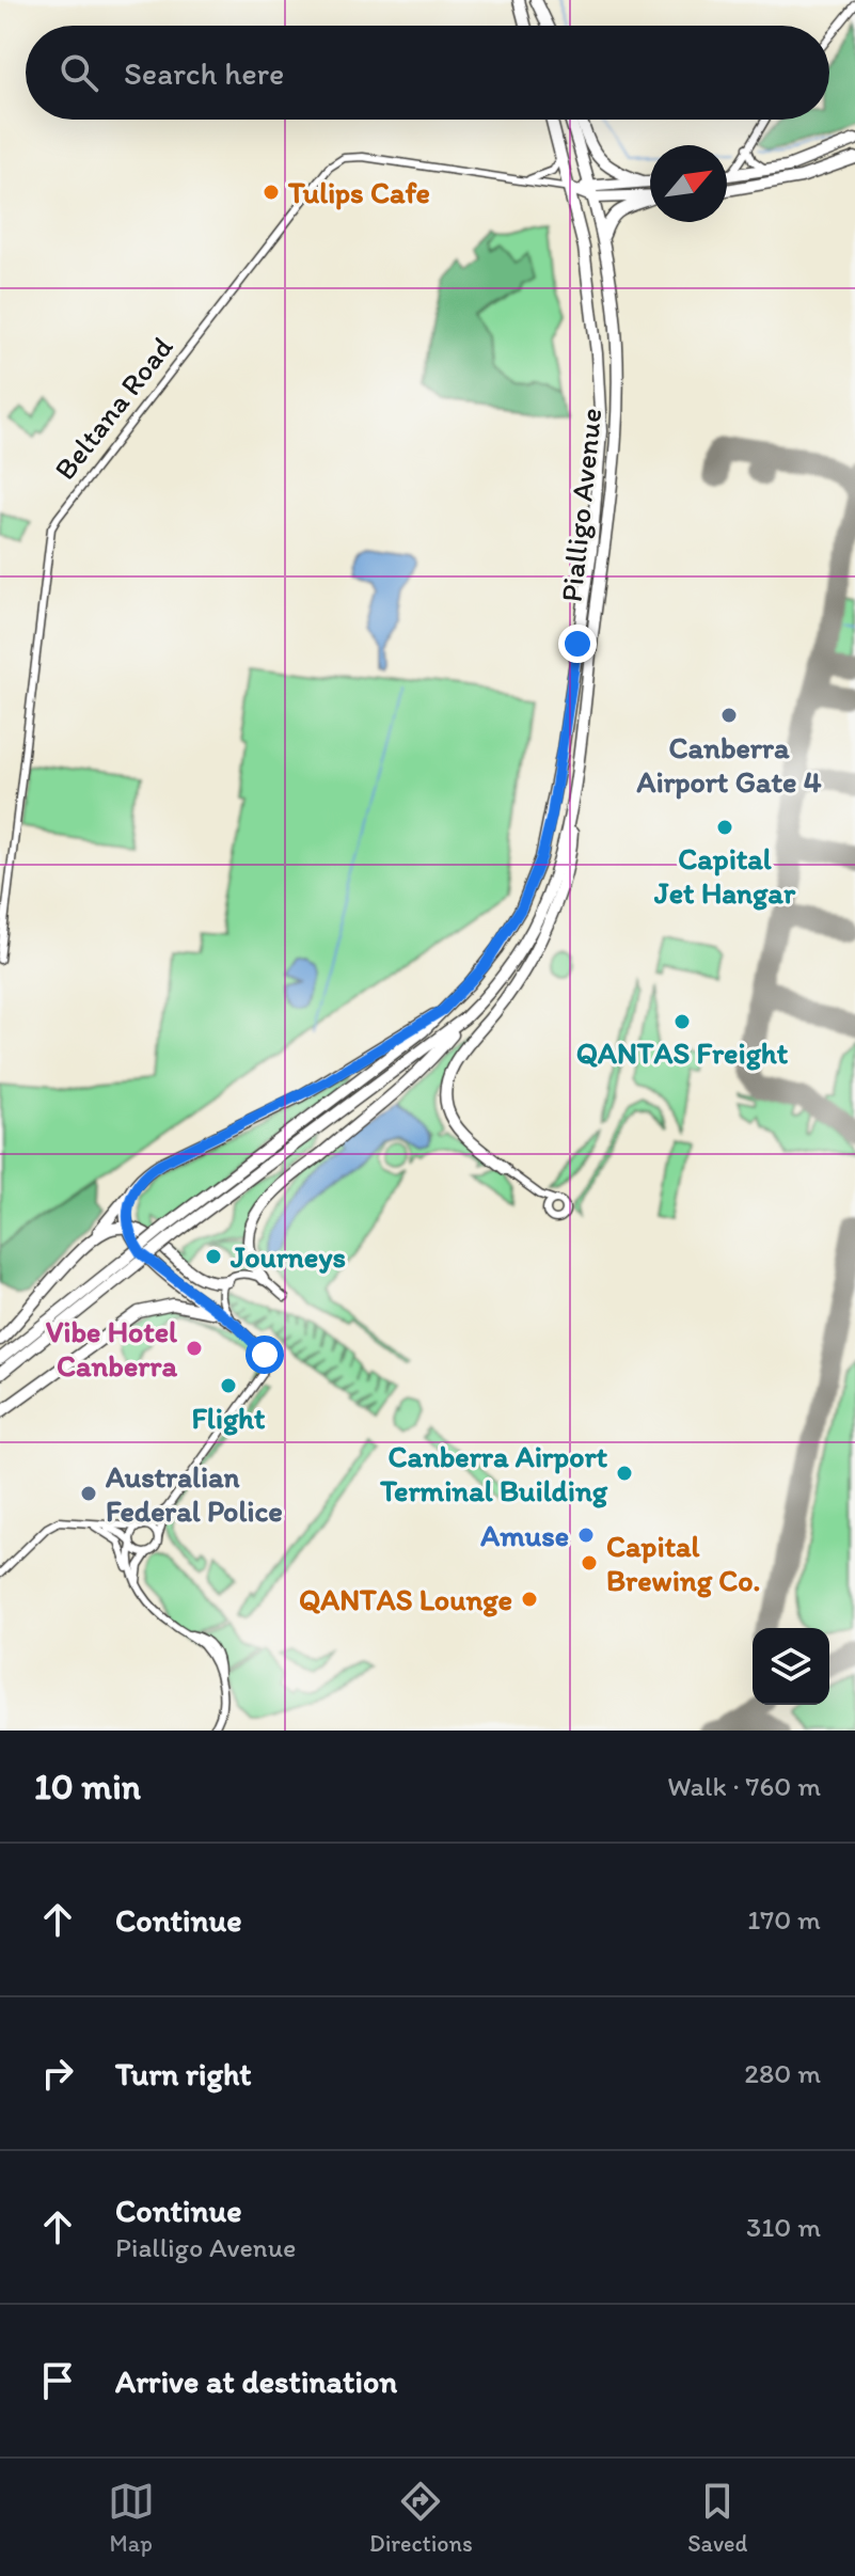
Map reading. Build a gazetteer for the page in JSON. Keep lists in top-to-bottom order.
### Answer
{
  "streets": {
    "main road": ["Pialligo Avenue"],
    "street": ["Beltana Road"]
  },
  "crossings": [
    ["Beltana Road", "Pialligo Avenue"]
  ],
  "places": [
    "Tulips Cafe",
    "Canberra Airport Gate 4",
    "Capital Jet Hangar",
    "QANTAS Freight",
    "Journeys",
    "Vibe Hotel Canberra",
    "Flight",
    "Canberra Airport Terminal Building",
    "Australian Federal Police",
    "Amuse",
    "Capital Brewing Co.",
    "QANTAS Lounge"
  ],
  "north": "top right",
  "page": {
    "search": "Search here",
    "heading": ["10 min", "Walk · 760 m"],
    "list": [
      ["Continue", "170 m"],
      ["Turn right", "280 m"],
      ["Continue", "Pialligo Avenue", "310 m"],
      "Arrive at destination"
    ],
    "nav": ["Map", "Directions", "Saved"]
  }
}
